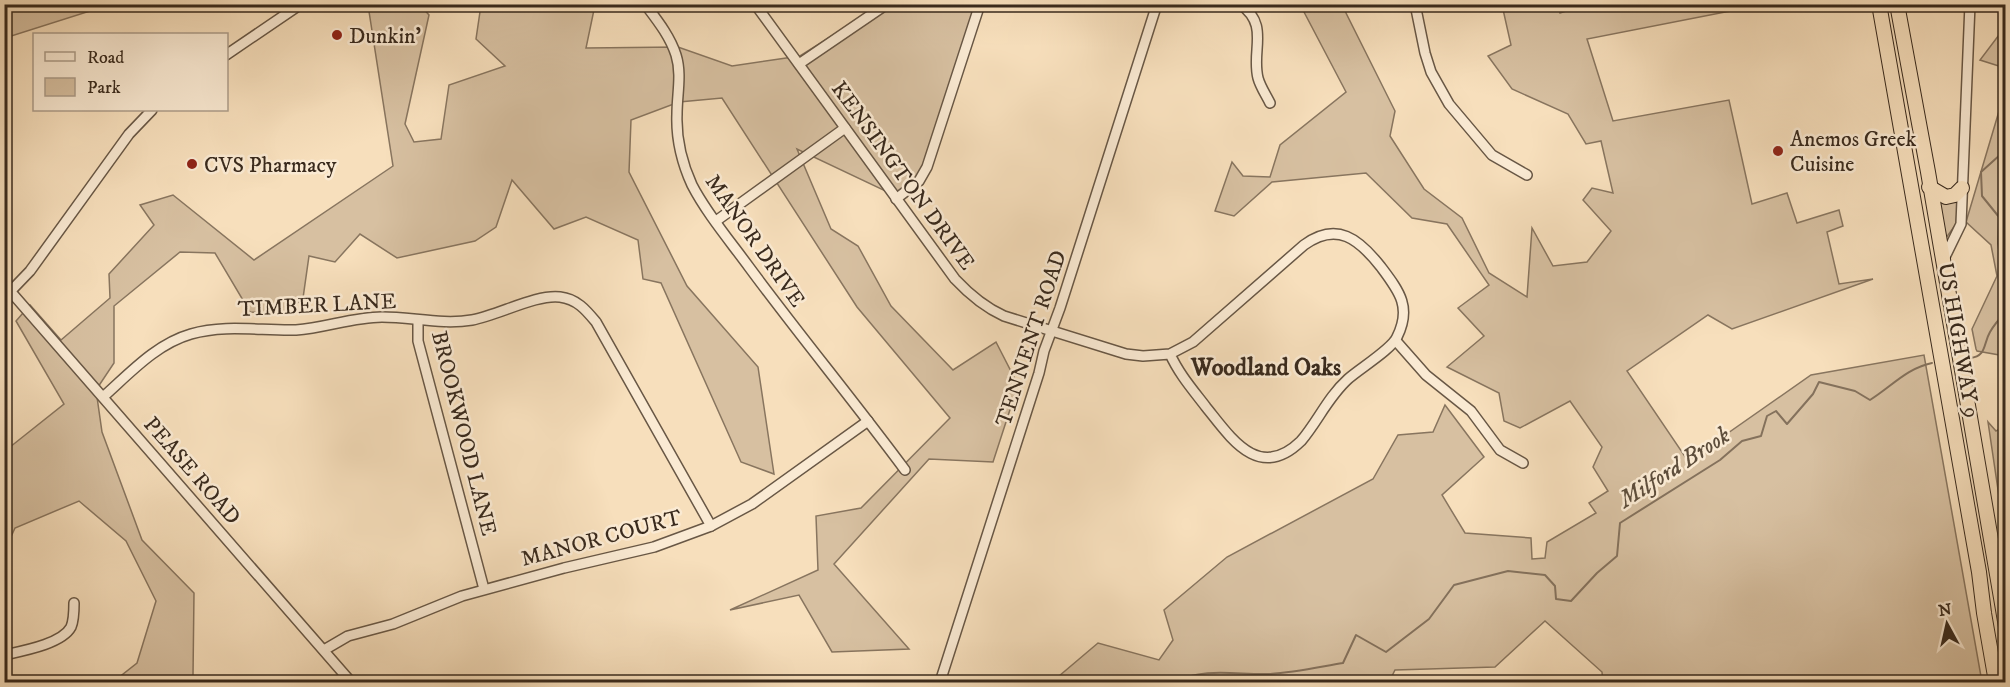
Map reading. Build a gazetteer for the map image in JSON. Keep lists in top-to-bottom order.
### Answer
{
  "streets": {
    "highway": ["US HIGHWAY 9"],
    "street": [
      "KENSINGTON DRIVE",
      "MANOR DRIVE",
      "TIMBER LANE",
      "TENNENT ROAD",
      "BROOKWOOD LANE",
      "PEASE ROAD",
      "MANOR COURT"
    ]
  },
  "crossings": [
    ["KENSINGTON DRIVE", "TENNENT ROAD"],
    ["MANOR DRIVE", "MANOR COURT"],
    ["TIMBER LANE", "BROOKWOOD LANE"],
    ["TIMBER LANE", "PEASE ROAD"],
    ["TIMBER LANE", "MANOR COURT"],
    ["BROOKWOOD LANE", "MANOR COURT"],
    ["PEASE ROAD", "MANOR COURT"]
  ],
  "districts": ["Woodland Oaks"],
  "water": ["Milford Brook"],
  "places": ["Dunkin'", "Anemos Greek Cuisine", "CVS Pharmacy"],
  "legend": ["Road", "Park"],
  "north": "top"
}
